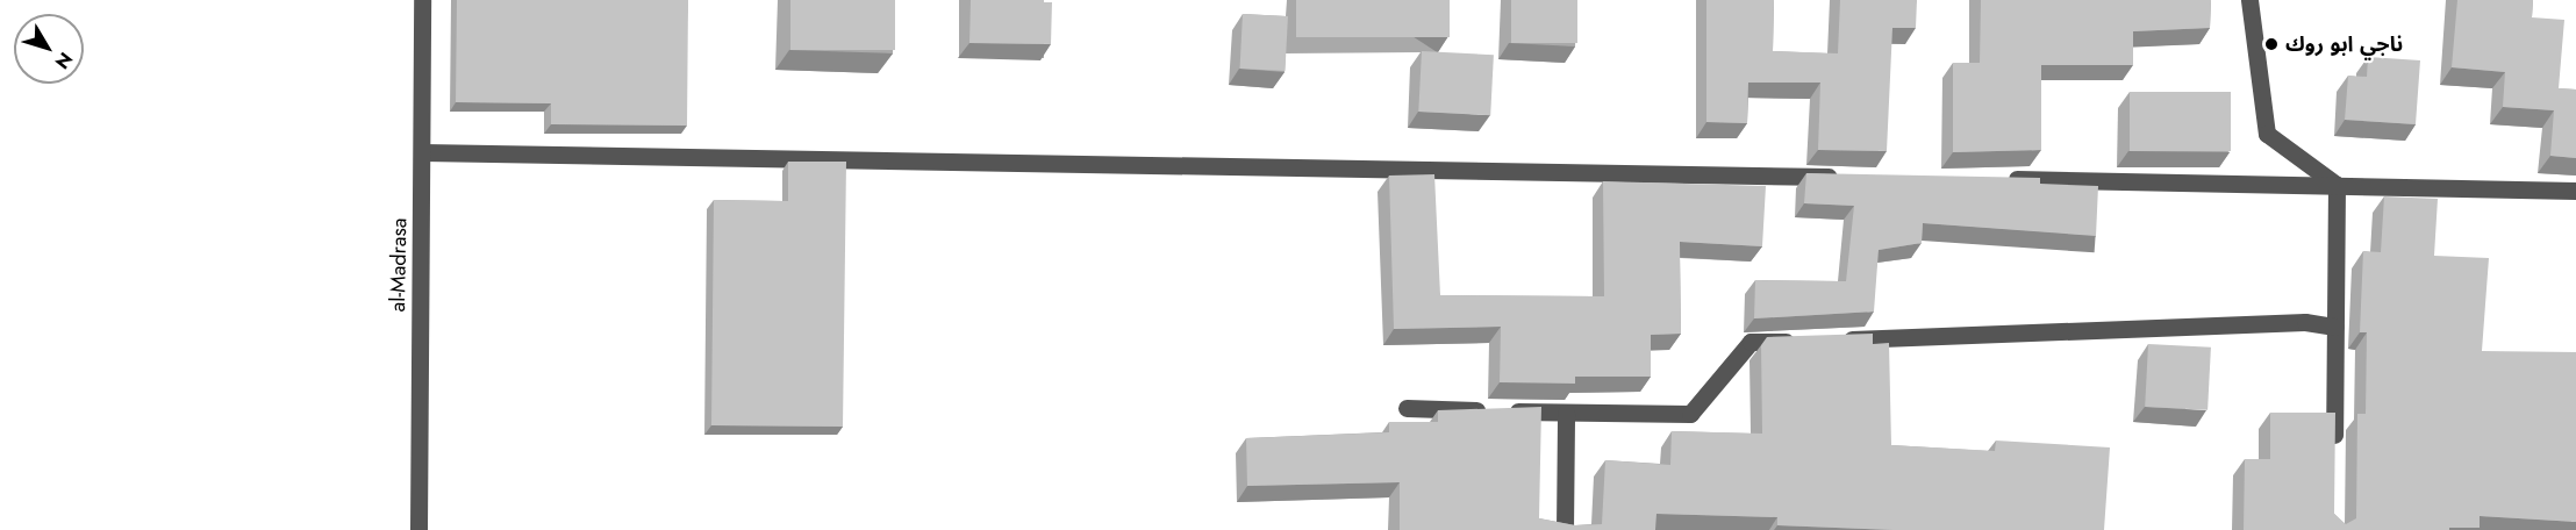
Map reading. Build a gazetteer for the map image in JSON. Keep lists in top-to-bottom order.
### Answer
{
  "streets": {
    "street": ["al-Madrasa"]
  },
  "places": ["ناجي ابو روك"],
  "north": "bottom right"
}
